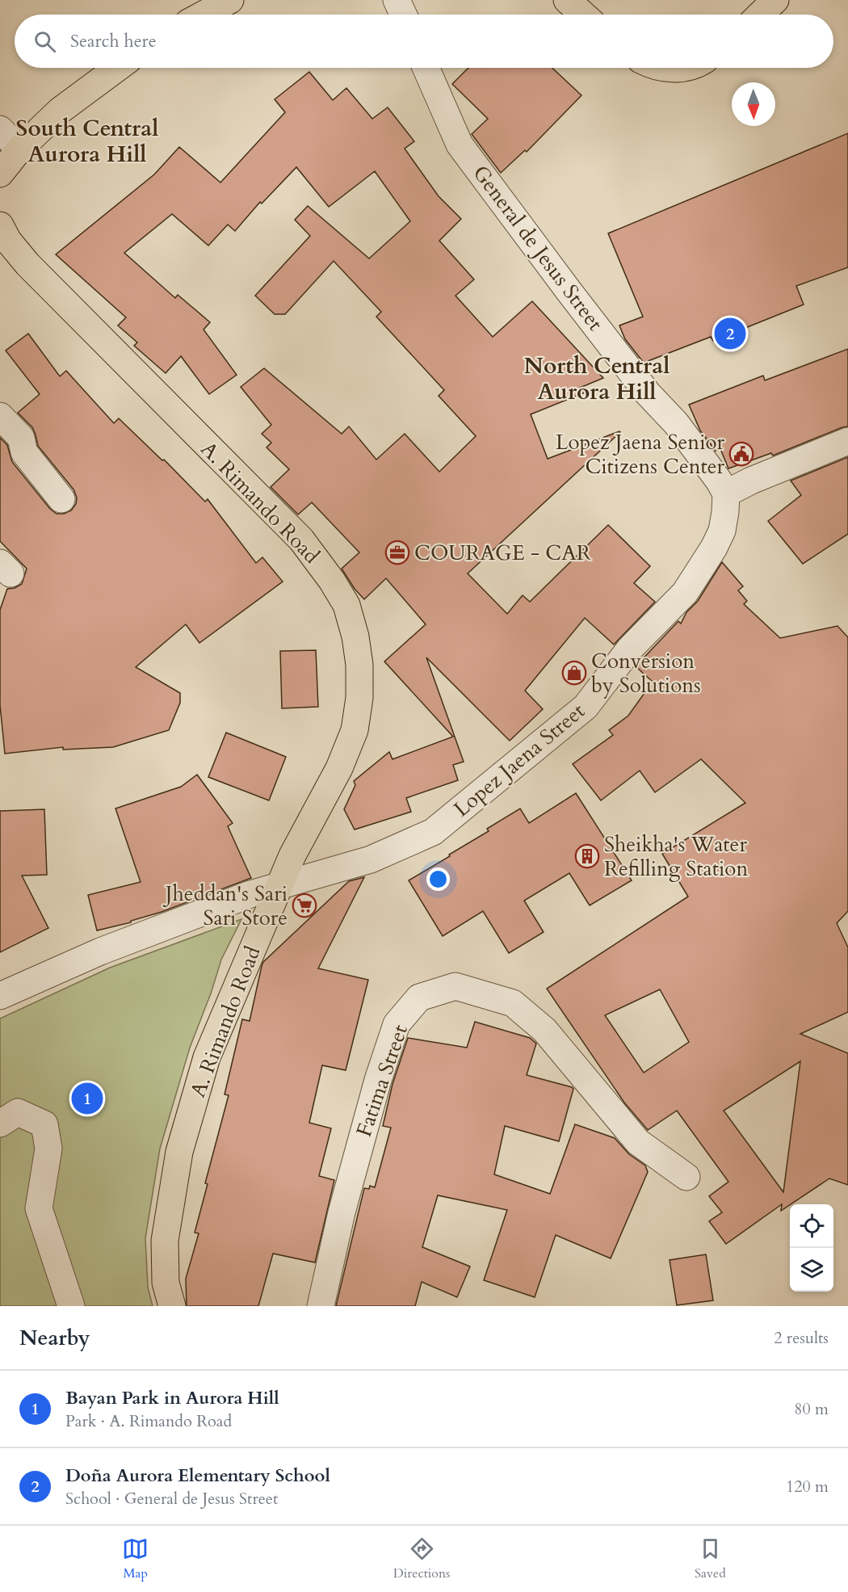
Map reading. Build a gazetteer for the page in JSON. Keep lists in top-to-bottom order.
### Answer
{
  "streets": {
    "main road": ["A. Rimando Road"],
    "street": ["General de Jesus Street", "Lopez Jaena Street", "Fatima Street"]
  },
  "crossings": [
    ["General de Jesus Street", "Lopez Jaena Street"],
    ["A. Rimando Road", "Lopez Jaena Street"]
  ],
  "districts": ["South Central Aurora Hill", "North Central Aurora Hill"],
  "places": {
    "public building": ["Lopez Jaena Senior Citizens Center"],
    "office": ["COURAGE - CAR"],
    "shop": ["Conversion by Solutions"],
    "building": ["Sheikha's Water Refilling Station"],
    "supermarket": ["Jheddan's Sari Sari Store"]
  },
  "north": "bottom",
  "page": {
    "search": "Search here",
    "pins": ["2", "1"],
    "heading": ["Nearby", "2 results"],
    "list": [
      {
        "mark": "1",
        "name": "Bayan Park in Aurora Hill",
        "note": "Park · A. Rimando Road",
        "value": "80 m"
      },
      {
        "mark": "2",
        "name": "Doña Aurora Elementary School",
        "note": "School · General de Jesus Street",
        "value": "120 m"
      }
    ],
    "nav": ["Map", "Directions", "Saved"]
  }
}
